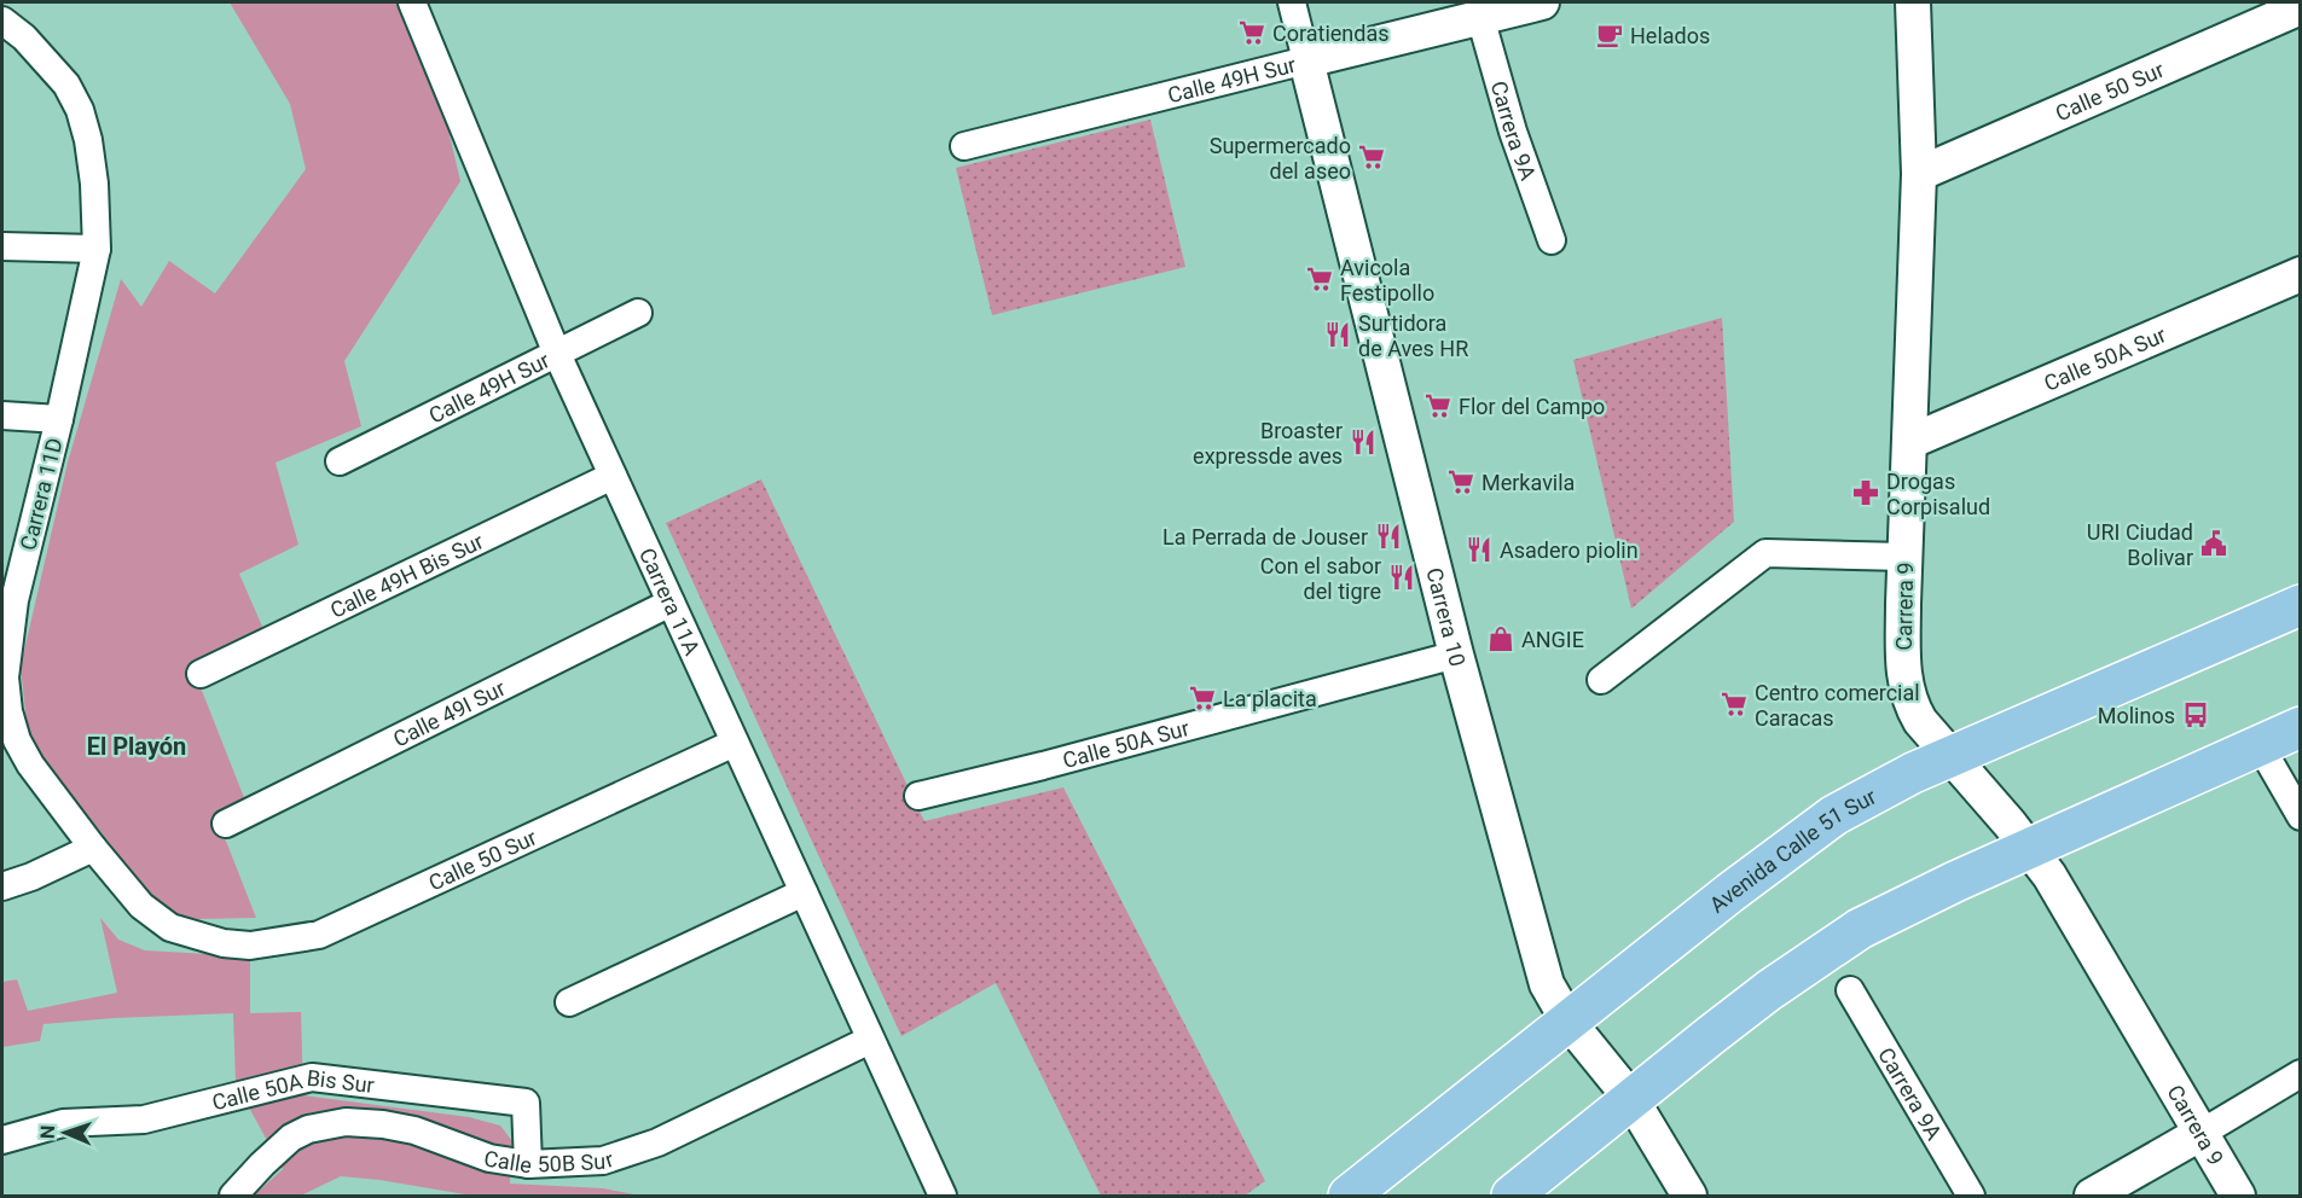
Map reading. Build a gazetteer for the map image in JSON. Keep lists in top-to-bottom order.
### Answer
{
  "streets": {
    "main road": ["Avenida Calle 51 Sur"],
    "street": [
      "Calle 49H Sur",
      "Calle 50 Sur",
      "Carrera 9A",
      "Calle 50A Sur",
      "Carrera 11D",
      "Calle 49H Bis Sur",
      "Carrera 11A",
      "Carrera 9",
      "Carrera 10",
      "Calle 49I Sur",
      "Calle 50A Bis Sur",
      "Calle 50B Sur"
    ]
  },
  "crossings": [
    ["Calle 49H Sur", "Carrera 9A"],
    ["Calle 49H Sur", "Carrera 11A"],
    ["Calle 49H Sur", "Carrera 10"],
    ["Calle 50 Sur", "Carrera 11D"],
    ["Calle 50 Sur", "Carrera 11A"],
    ["Calle 50 Sur", "Carrera 9"],
    ["Calle 50A Sur", "Carrera 9"],
    ["Calle 50A Sur", "Carrera 10"],
    ["Calle 49H Bis Sur", "Carrera 11A"],
    ["Carrera 11A", "Calle 49I Sur"],
    ["Carrera 11A", "Calle 50B Sur"],
    ["Carrera 9", "Avenida Calle 51 Sur"],
    ["Carrera 10", "Avenida Calle 51 Sur"],
    ["Calle 50A Bis Sur", "Calle 50B Sur"]
  ],
  "districts": ["El Playón"],
  "places": {
    "supermarket": [
      "Coratiendas",
      "Supermercado del aseo",
      "Avicola Festipollo",
      "Flor del Campo",
      "Merkavila",
      "La placita",
      "Centro comercial Caracas"
    ],
    "cafe": ["Helados"],
    "restaurant": [
      "Surtidora de Aves HR",
      "Broaster expressde aves",
      "La Perrada de Jouser",
      "Asadero piolin",
      "Con el sabor del tigre"
    ],
    "pharmacy": ["Drogas Corpisalud"],
    "public building": ["URI Ciudad Bolivar"],
    "shop": ["ANGIE"],
    "bus stop": ["Molinos"]
  },
  "north": "left"
}
